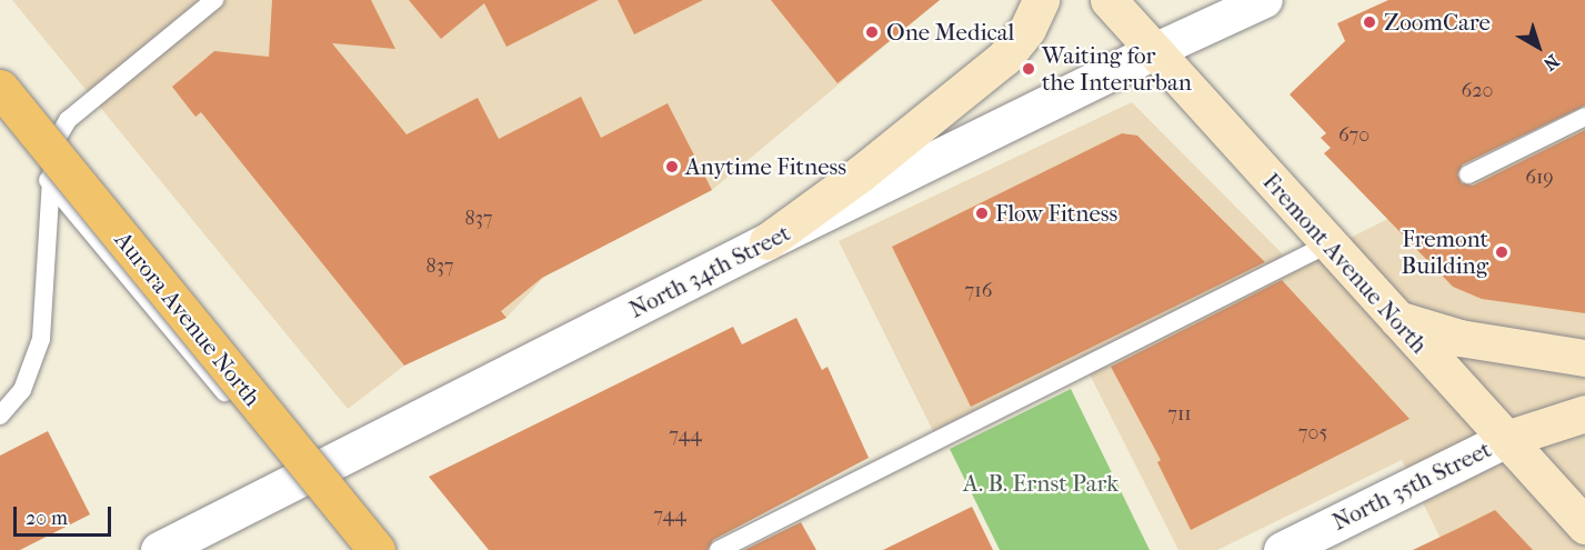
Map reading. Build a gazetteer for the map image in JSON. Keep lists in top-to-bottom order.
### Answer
{
  "streets": {
    "highway": ["Aurora Avenue North"],
    "main road": ["Fremont Avenue North"],
    "street": ["North 34th Street", "North 35th Street"]
  },
  "crossings": [
    ["Fremont Avenue North", "North 34th Street"],
    ["Fremont Avenue North", "North 35th Street"]
  ],
  "parks": ["A. B. Ernst Park"],
  "places": [
    "ZoomCare",
    "One Medical",
    "Waiting for the Interurban",
    "Anytime Fitness",
    "Flow Fitness",
    "Fremont Building"
  ],
  "house_numbers": [
    "620",
    "670",
    "619",
    "837",
    "837",
    "716",
    "711",
    "705",
    "744",
    "744"
  ],
  "scale_bar": "20 m",
  "north": "bottom right"
}
